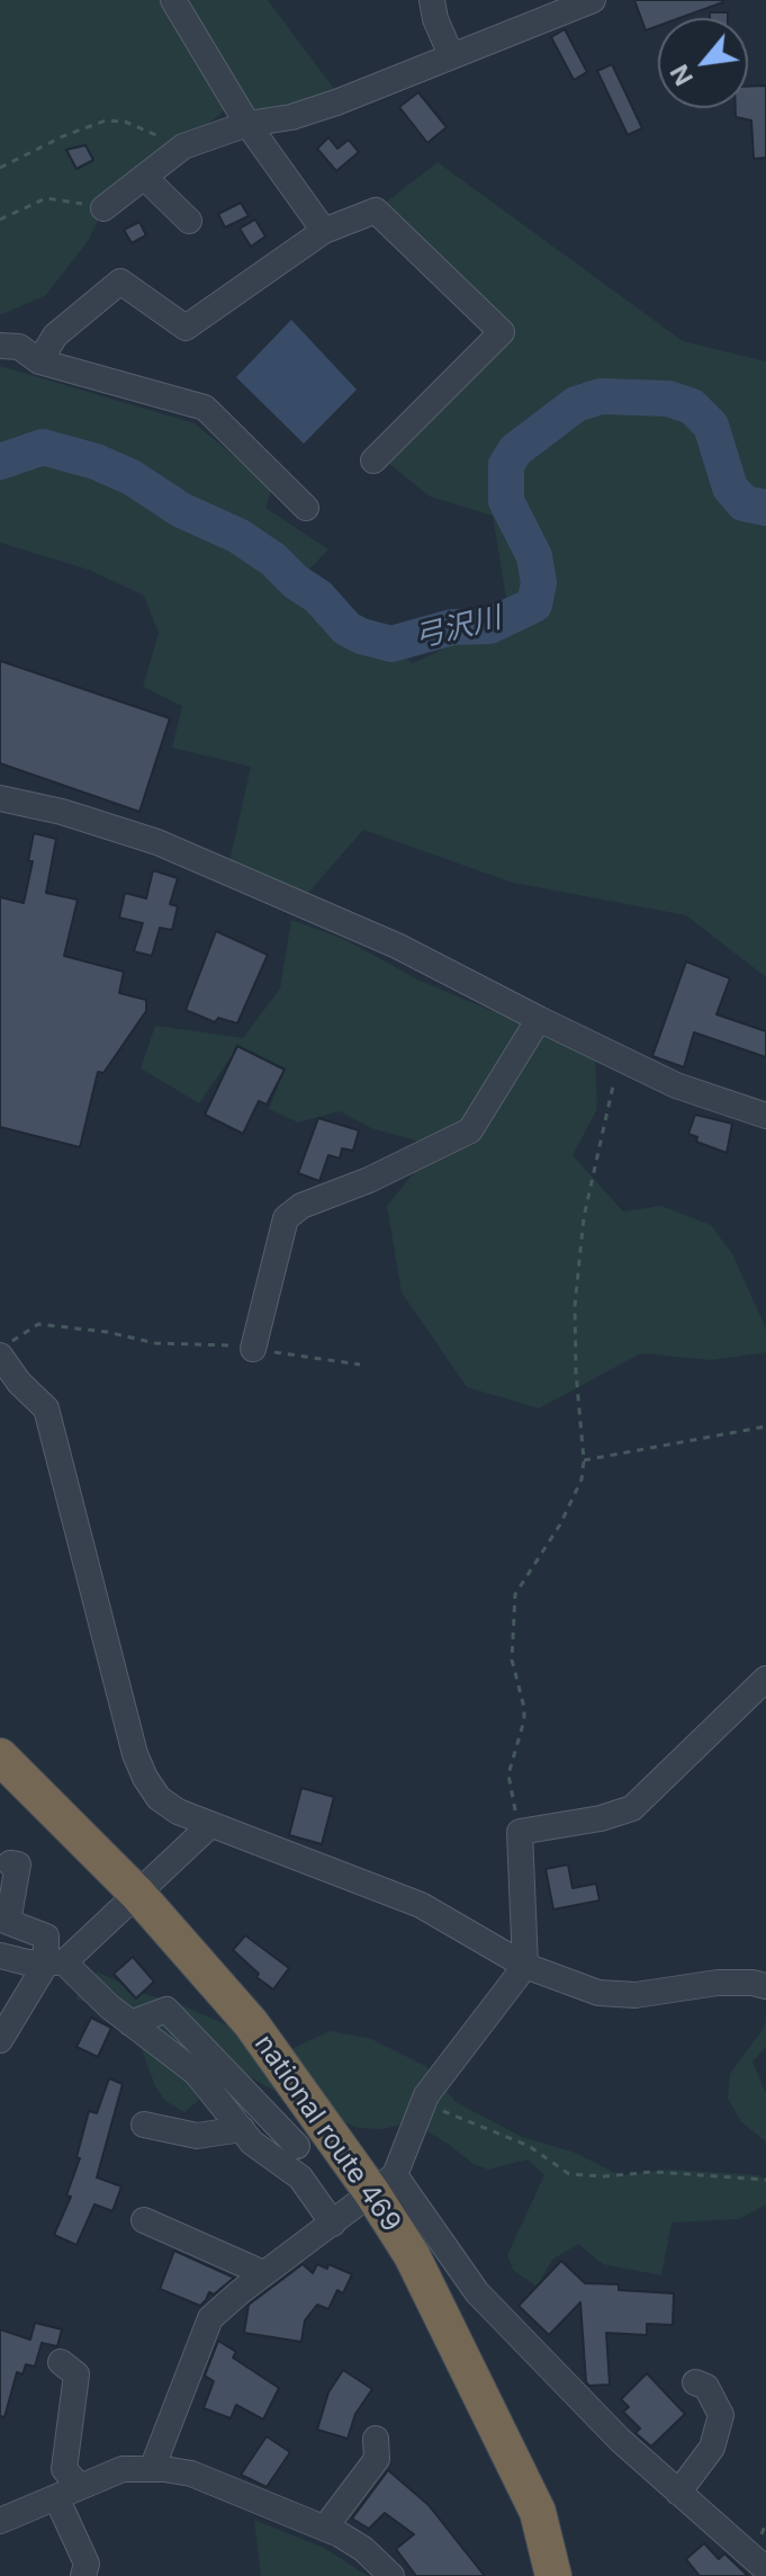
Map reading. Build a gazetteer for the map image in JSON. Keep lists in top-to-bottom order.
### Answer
{
  "streets": {
    "highway": ["national route 469"]
  },
  "water": ["弓沢川"],
  "north": "bottom left"
}
